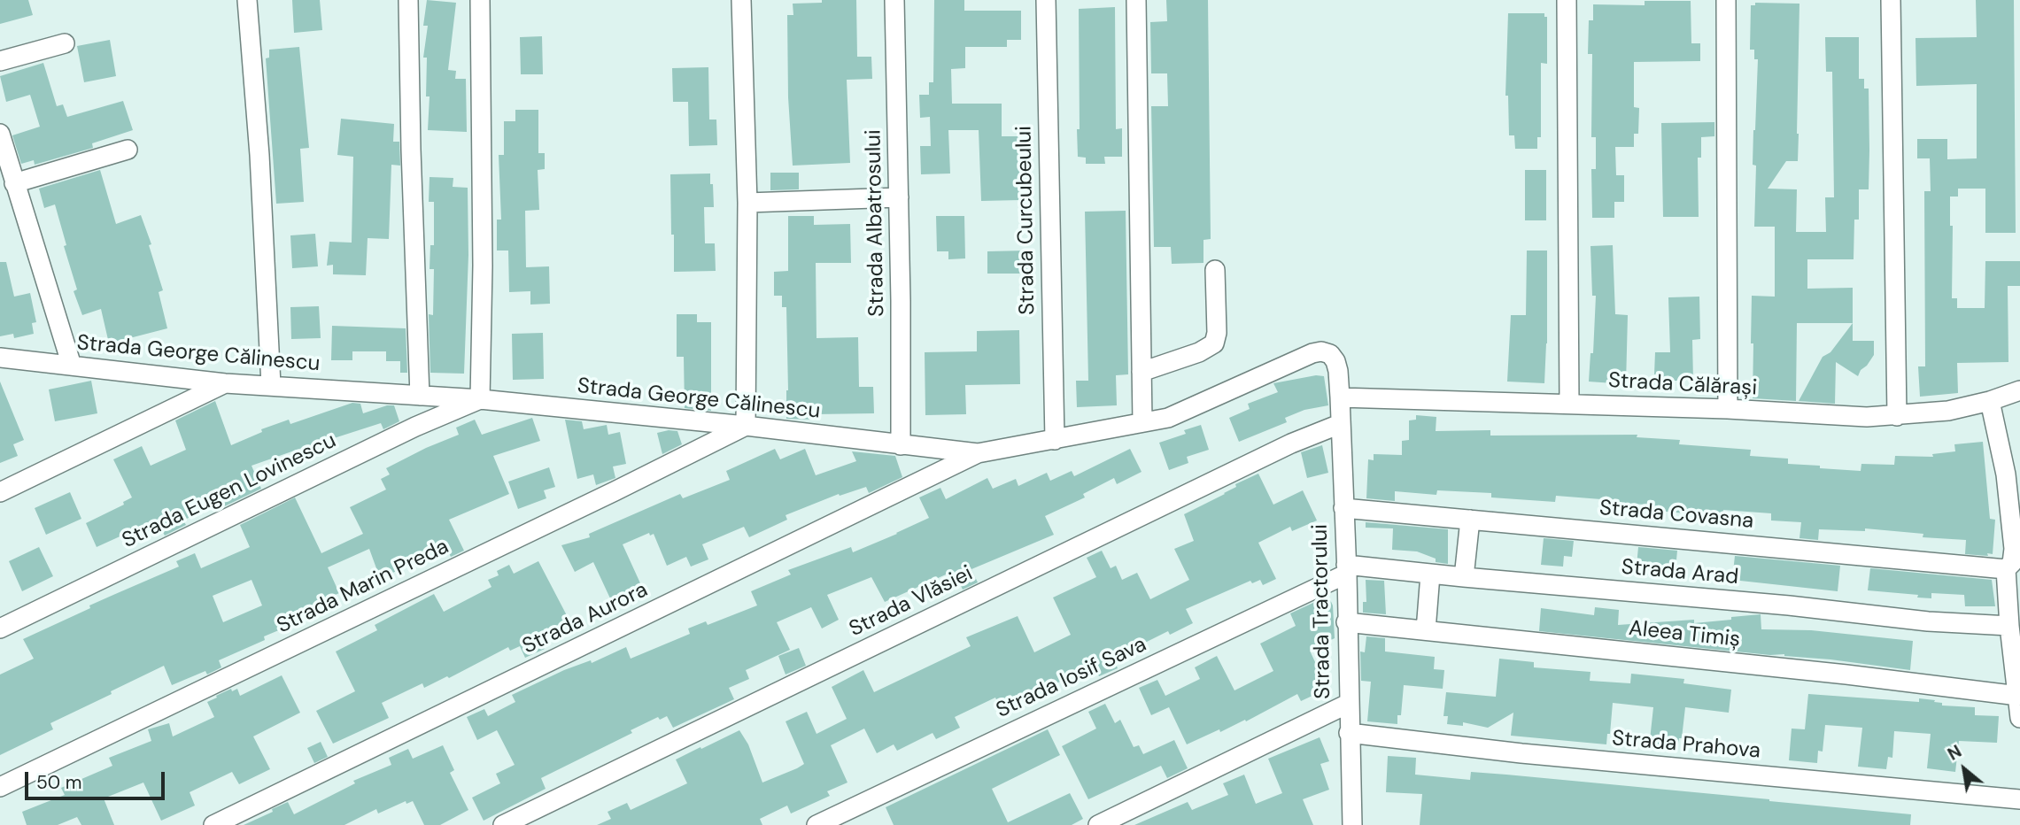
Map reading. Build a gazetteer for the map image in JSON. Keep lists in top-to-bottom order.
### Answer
{
  "streets": {
    "street": [
      "Strada Curcubeului",
      "Strada Albatrosului",
      "Strada George Călinescu",
      "Strada Călărași",
      "Strada Eugen Lovinescu",
      "Strada Covasna",
      "Strada Arad",
      "Strada Marin Preda",
      "Strada Vlăsiei",
      "Strada Tractorului",
      "Strada Aurora",
      "Aleea Timiș",
      "Strada Iosif Sava",
      "Strada Prahova"
    ]
  },
  "crossings": [
    ["Strada Curcubeului", "Strada George Călinescu"],
    ["Strada Albatrosului", "Strada George Călinescu"],
    ["Strada George Călinescu", "Strada Călărași"],
    ["Strada George Călinescu", "Strada Eugen Lovinescu"],
    ["Strada George Călinescu", "Strada Marin Preda"],
    ["Strada George Călinescu", "Strada Tractorului"],
    ["Strada George Călinescu", "Strada Aurora"],
    ["Strada Călărași", "Strada Tractorului"],
    ["Strada Covasna", "Strada Tractorului"],
    ["Strada Arad", "Strada Tractorului"],
    ["Strada Arad", "Strada Iosif Sava"],
    ["Strada Vlăsiei", "Strada Tractorului"],
    ["Strada Tractorului", "Aleea Timiș"],
    ["Strada Tractorului", "Strada Iosif Sava"],
    ["Strada Tractorului", "Strada Prahova"]
  ],
  "scale_bar": "50 m",
  "north": "top left"
}
